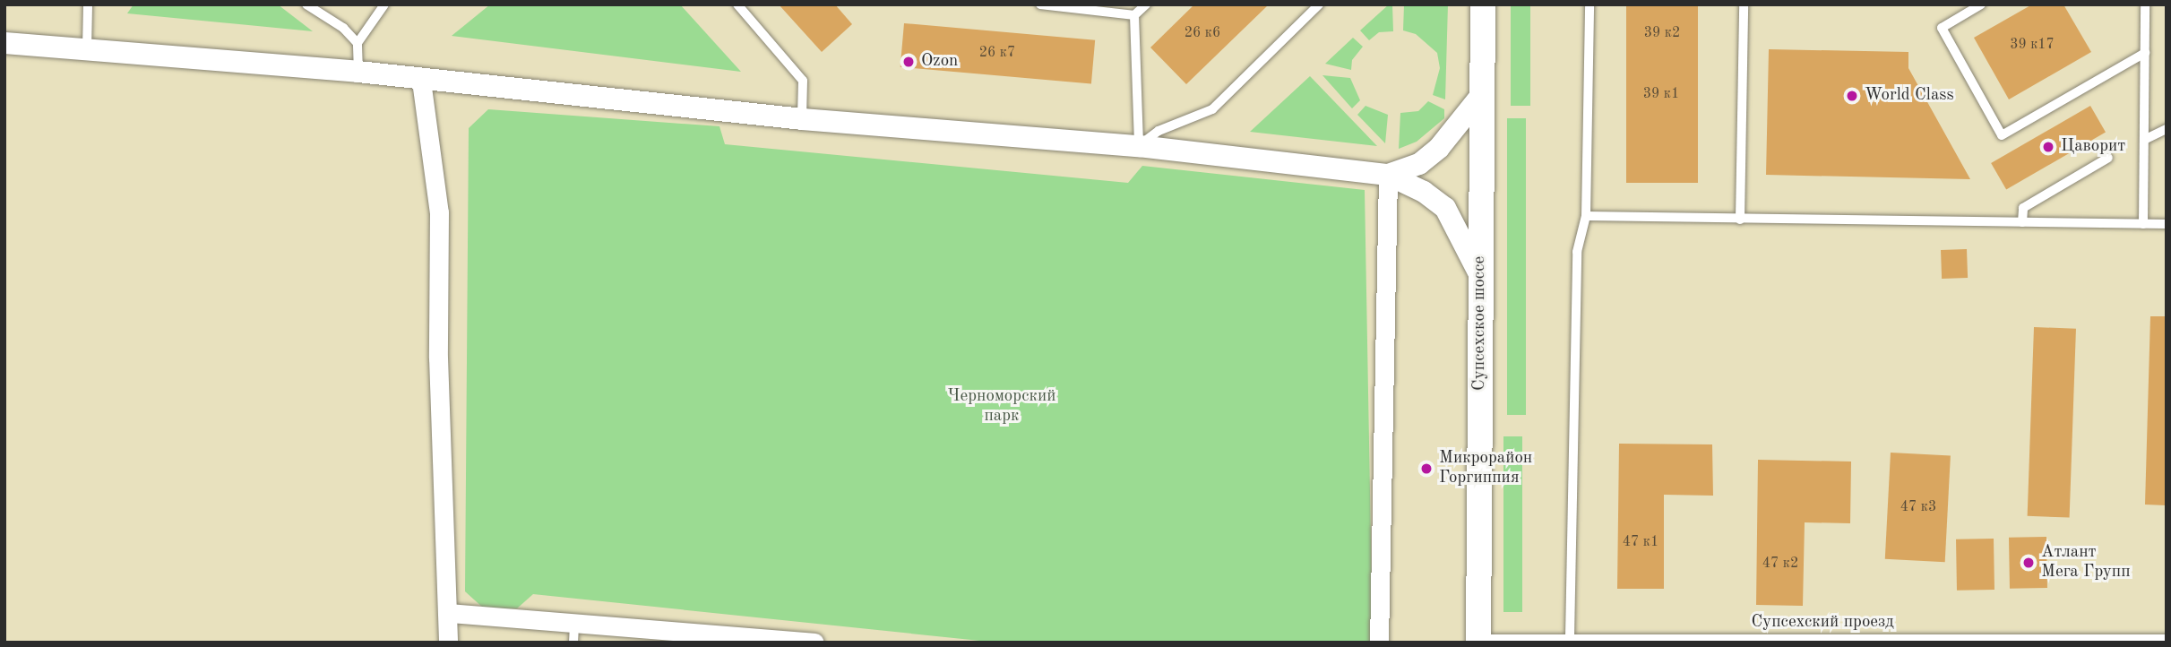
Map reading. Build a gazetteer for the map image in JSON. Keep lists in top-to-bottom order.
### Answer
{
  "streets": {
    "main road": ["Супсехское шоссе"],
    "lane": ["Супсехский проезд"]
  },
  "crossings": [
    ["Супсехское шоссе", "Супсехский проезд"]
  ],
  "parks": ["Черноморский парк"],
  "places": [
    "Ozon",
    "World Class",
    "Цаворит",
    "Микрорайон Горгиппия",
    "Атлант Мега Групп"
  ],
  "house_numbers": [
    "26 к6",
    "39 к2",
    "39 к17",
    "26 к7",
    "39 к1",
    "47 к3",
    "47 к1",
    "47 к2"
  ]
}
